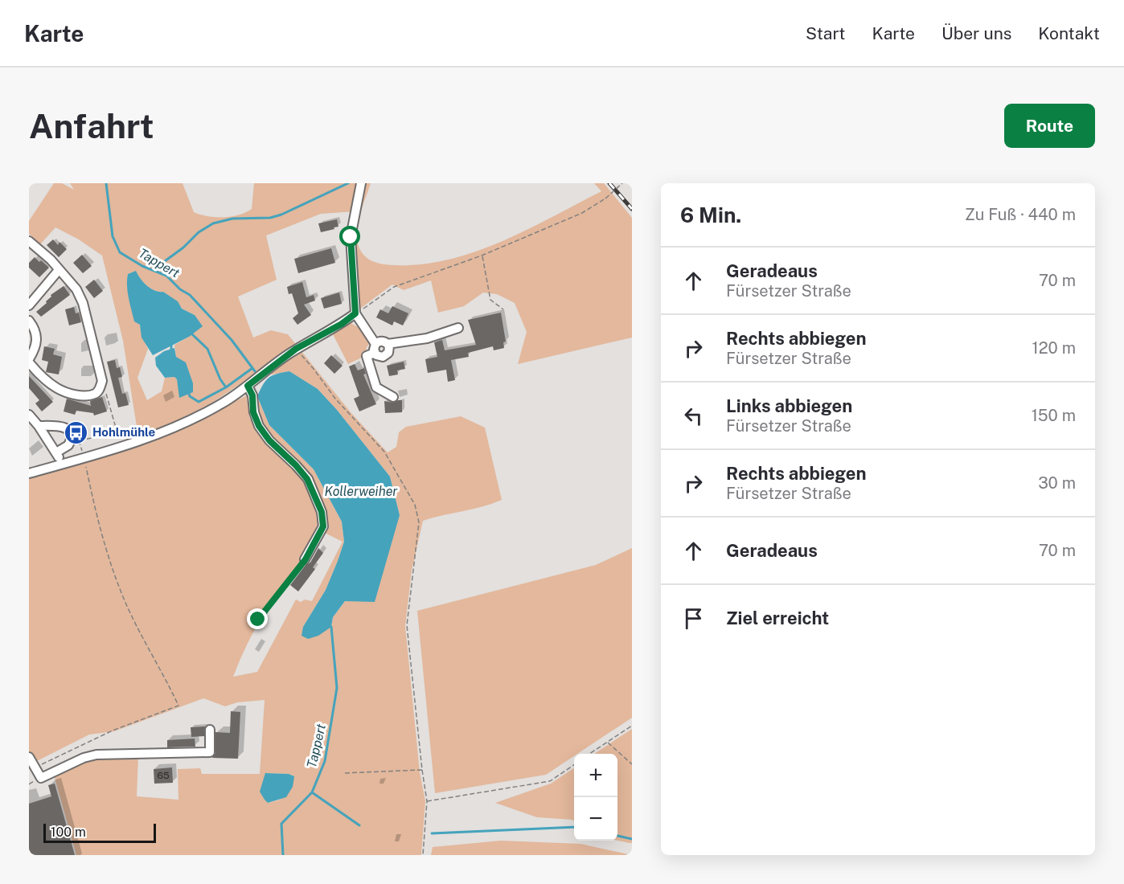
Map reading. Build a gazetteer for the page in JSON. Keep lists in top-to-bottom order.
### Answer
{
  "water": ["Tappert", "Kollerweiher"],
  "places": {
    "bus stop": ["Hohlmühle"]
  },
  "house_numbers": ["65"],
  "scale_bar": "100 m",
  "page": {
    "header": "Karte",
    "nav": [
      "Start",
      "Karte",
      "Über uns",
      "Kontakt"
    ],
    "buttons": "Route",
    "title": "Anfahrt",
    "heading": ["6 Min.", "Zu Fuß · 440 m"],
    "list": [
      ["Geradeaus", "Fürsetzer Straße", "70 m"],
      ["Rechts abbiegen", "Fürsetzer Straße", "120 m"],
      ["Links abbiegen", "Fürsetzer Straße", "150 m"],
      ["Rechts abbiegen", "Fürsetzer Straße", "30 m"],
      ["Geradeaus", "70 m"],
      "Ziel erreicht"
    ],
    "map_buttons": ["+", "−"],
    "scale": "100 m"
  }
}
